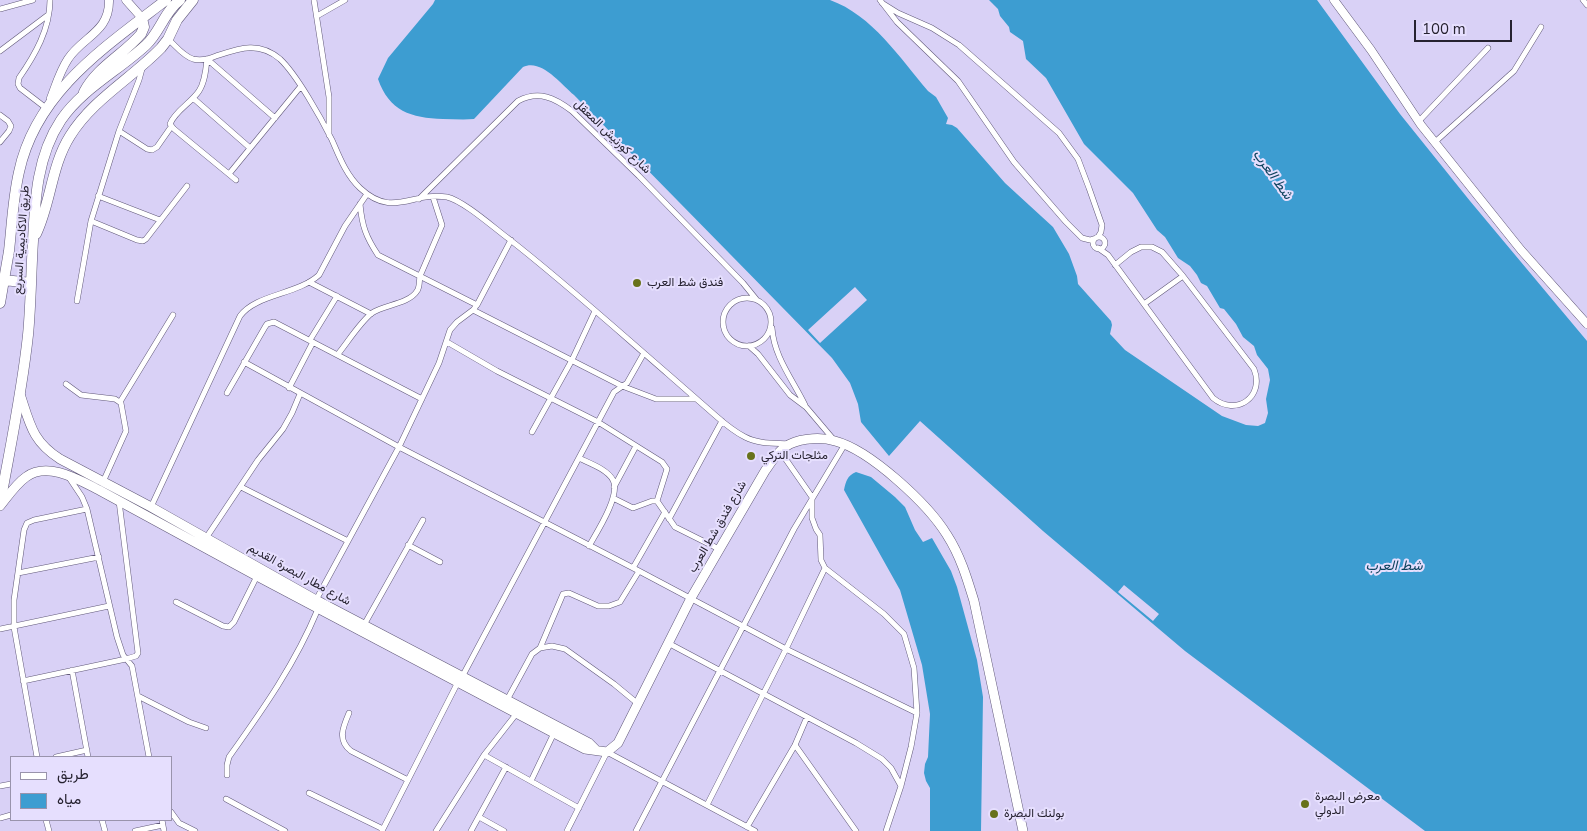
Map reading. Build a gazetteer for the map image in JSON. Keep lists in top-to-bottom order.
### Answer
{
  "streets": {
    "highway": ["طريق الاكاديمية السريع"],
    "main road": ["شارع فندق شط العرب", "شارع مطار البصرة القديم"],
    "street": ["شارع كورنيش المعقل"]
  },
  "crossings": [
    ["طريق الاكاديمية السريع", "شارع مطار البصرة القديم"],
    ["شارع فندق شط العرب", "شارع مطار البصرة القديم"]
  ],
  "water": ["شط العرب"],
  "places": [
    "فندق شط العرب",
    "مثلجات التركي",
    "معرض البصرة الدولي",
    "بولنك البصرة"
  ],
  "legend": ["طريق", "مياه"],
  "scale_bar": "100 m"
}
